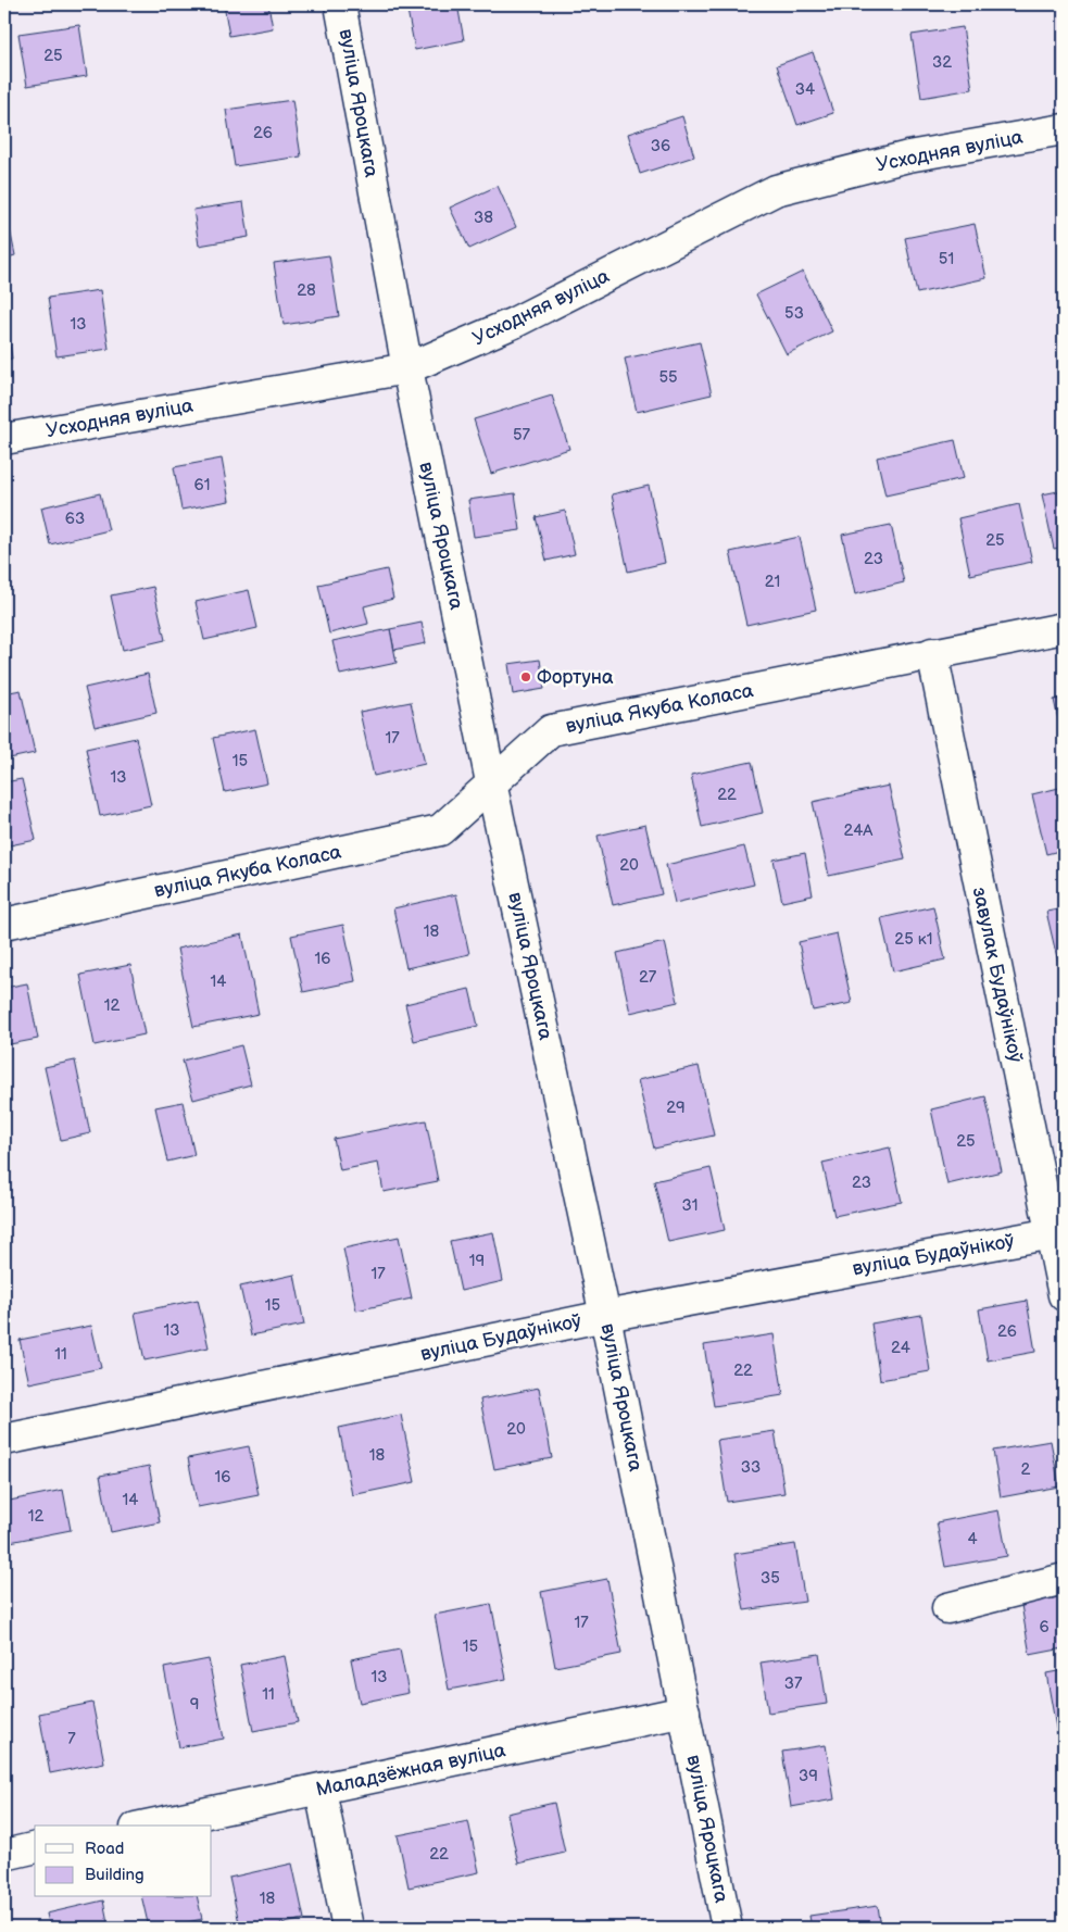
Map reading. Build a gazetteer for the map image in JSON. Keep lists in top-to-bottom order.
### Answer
{
  "streets": {
    "street": [
      "вуліца Яроцкага",
      "Усходняя вуліца",
      "вуліца Якуба Коласа",
      "завулак Будаўнікоў",
      "вуліца Будаўнікоў",
      "Маладзёжная вуліца"
    ]
  },
  "crossings": [
    ["вуліца Яроцкага", "Усходняя вуліца"],
    ["вуліца Яроцкага", "вуліца Якуба Коласа"],
    ["вуліца Яроцкага", "вуліца Будаўнікоў"],
    ["вуліца Яроцкага", "Маладзёжная вуліца"],
    ["вуліца Якуба Коласа", "завулак Будаўнікоў"],
    ["завулак Будаўнікоў", "вуліца Будаўнікоў"]
  ],
  "places": ["Фортуна"],
  "house_numbers": [
    "25",
    "32",
    "34",
    "26",
    "36",
    "38",
    "51",
    "28",
    "53",
    "13",
    "55",
    "57",
    "61",
    "63",
    "25",
    "23",
    "21",
    "17",
    "15",
    "13",
    "22",
    "24А",
    "20",
    "18",
    "25 к1",
    "16",
    "27",
    "14",
    "12",
    "29",
    "25",
    "23",
    "31",
    "19",
    "17",
    "15",
    "13",
    "26",
    "24",
    "11",
    "22",
    "20",
    "18",
    "33",
    "2",
    "16",
    "14",
    "12",
    "4",
    "35",
    "17",
    "6",
    "15",
    "13",
    "37",
    "11",
    "9",
    "7",
    "39",
    "22",
    "18"
  ],
  "legend": ["Road", "Building"]
}
